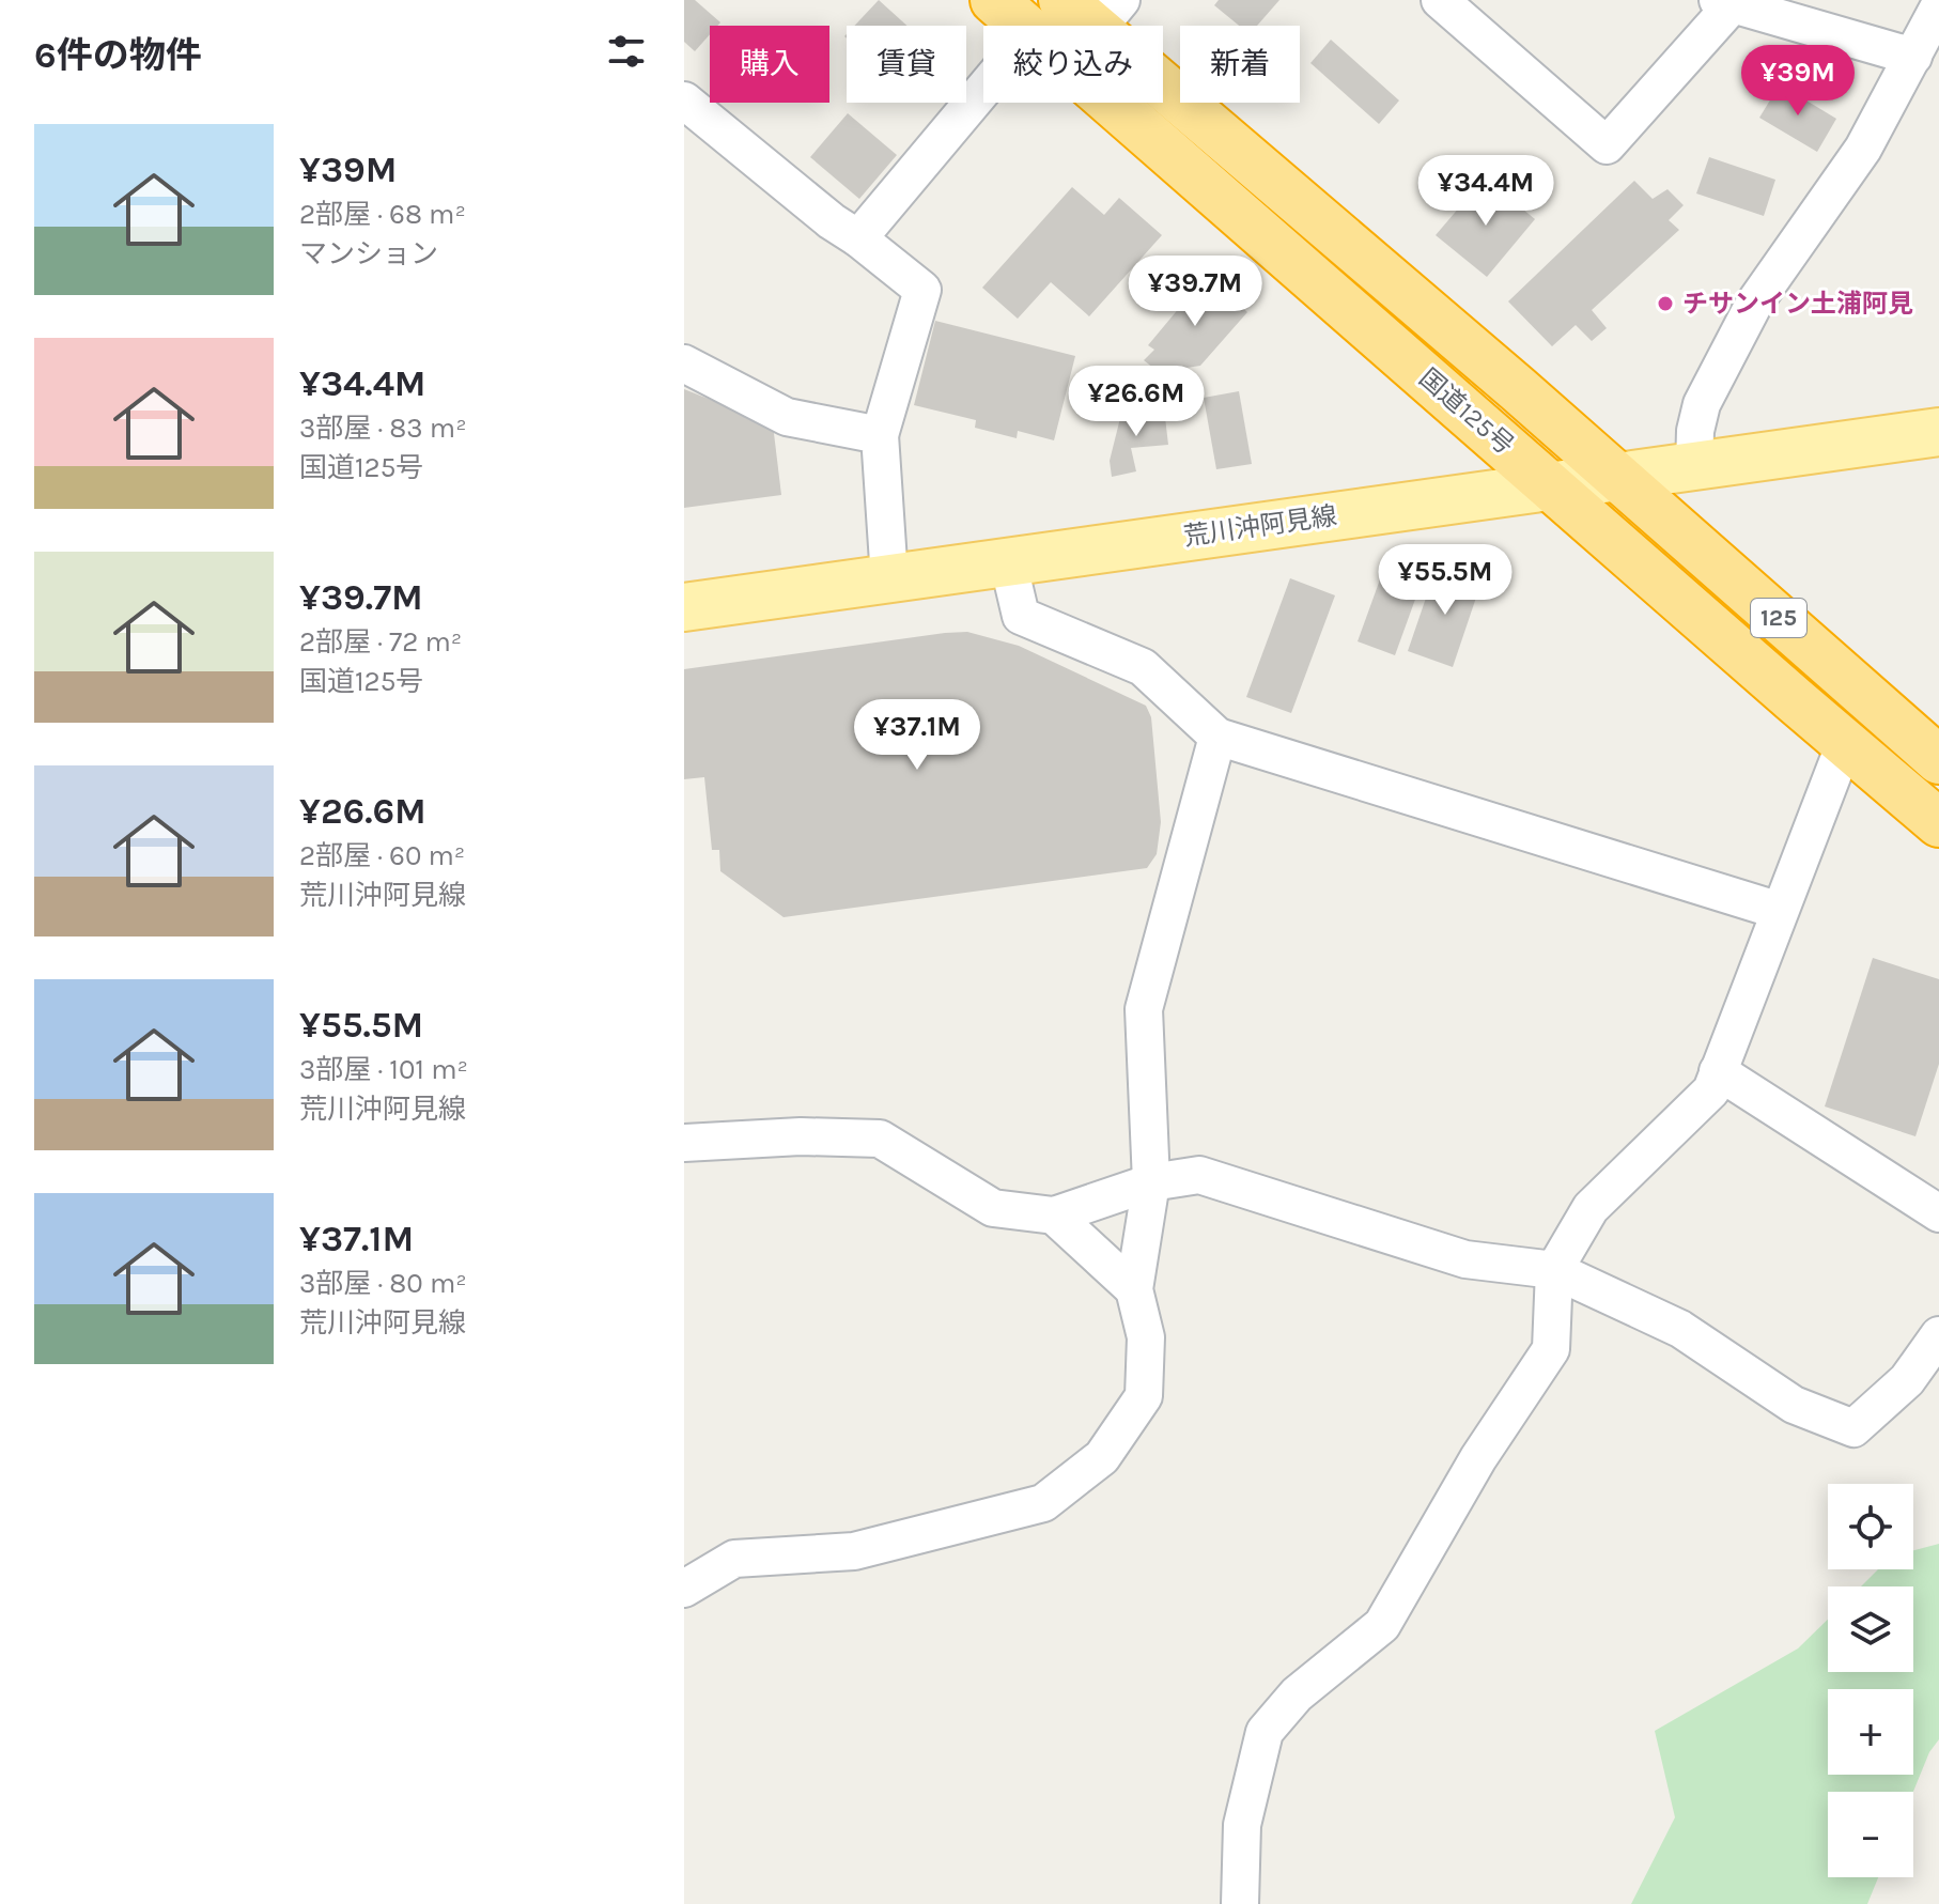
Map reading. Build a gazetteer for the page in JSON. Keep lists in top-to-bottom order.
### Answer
{
  "streets": {
    "highway": ["国道125号", "125"],
    "main road": ["荒川沖阿見線"]
  },
  "crossings": [
    ["国道125号", "荒川沖阿見線"]
  ],
  "places": ["チサンイン土浦阿見"],
  "page": {
    "heading": "6件の物件",
    "chip": [
      "購入",
      "賃貸",
      "絞り込み",
      "新着"
    ],
    "price": [
      "¥39M",
      "¥34.4M",
      "¥39.7M",
      "¥26.6M",
      "¥55.5M",
      "¥37.1M"
    ],
    "list": [
      {
        "name": "¥39M",
        "note": "2部屋 · 68 m² · マンション"
      },
      {
        "name": "¥34.4M",
        "note": "3部屋 · 83 m² · 国道125号"
      },
      {
        "name": "¥39.7M",
        "note": "2部屋 · 72 m² · 国道125号"
      },
      {
        "name": "¥26.6M",
        "note": "2部屋 · 60 m² · 荒川沖阿見線"
      },
      {
        "name": "¥55.5M",
        "note": "3部屋 · 101 m² · 荒川沖阿見線"
      },
      {
        "name": "¥37.1M",
        "note": "3部屋 · 80 m² · 荒川沖阿見線"
      }
    ],
    "map_buttons": ["+", "−"]
  }
}
